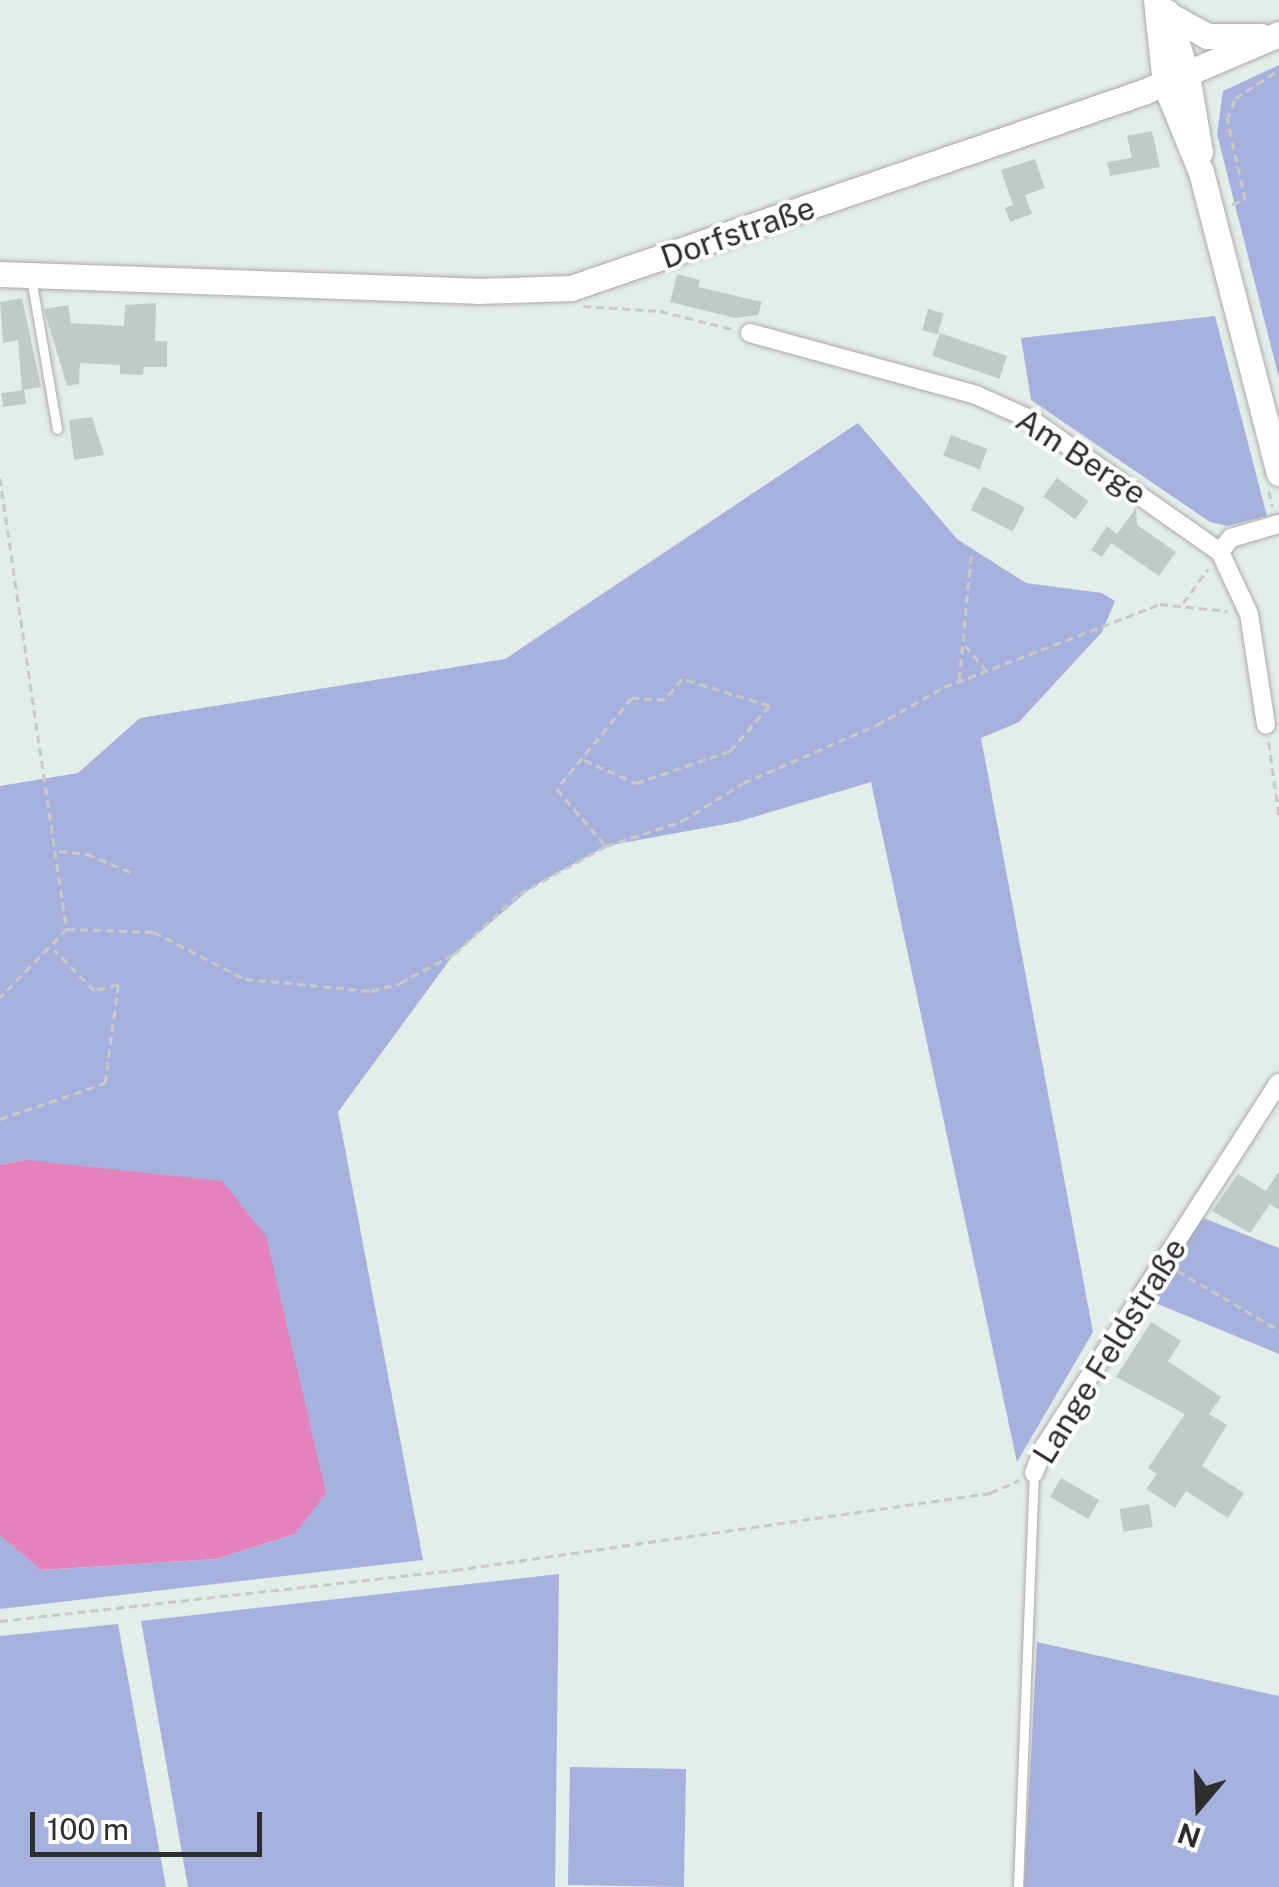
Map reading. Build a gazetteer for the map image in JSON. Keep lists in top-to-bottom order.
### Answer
{
  "streets": {
    "main road": ["Dorfstraße"],
    "street": ["Am Berge", "Lange Feldstraße"]
  },
  "scale_bar": "100 m",
  "north": "bottom"
}
